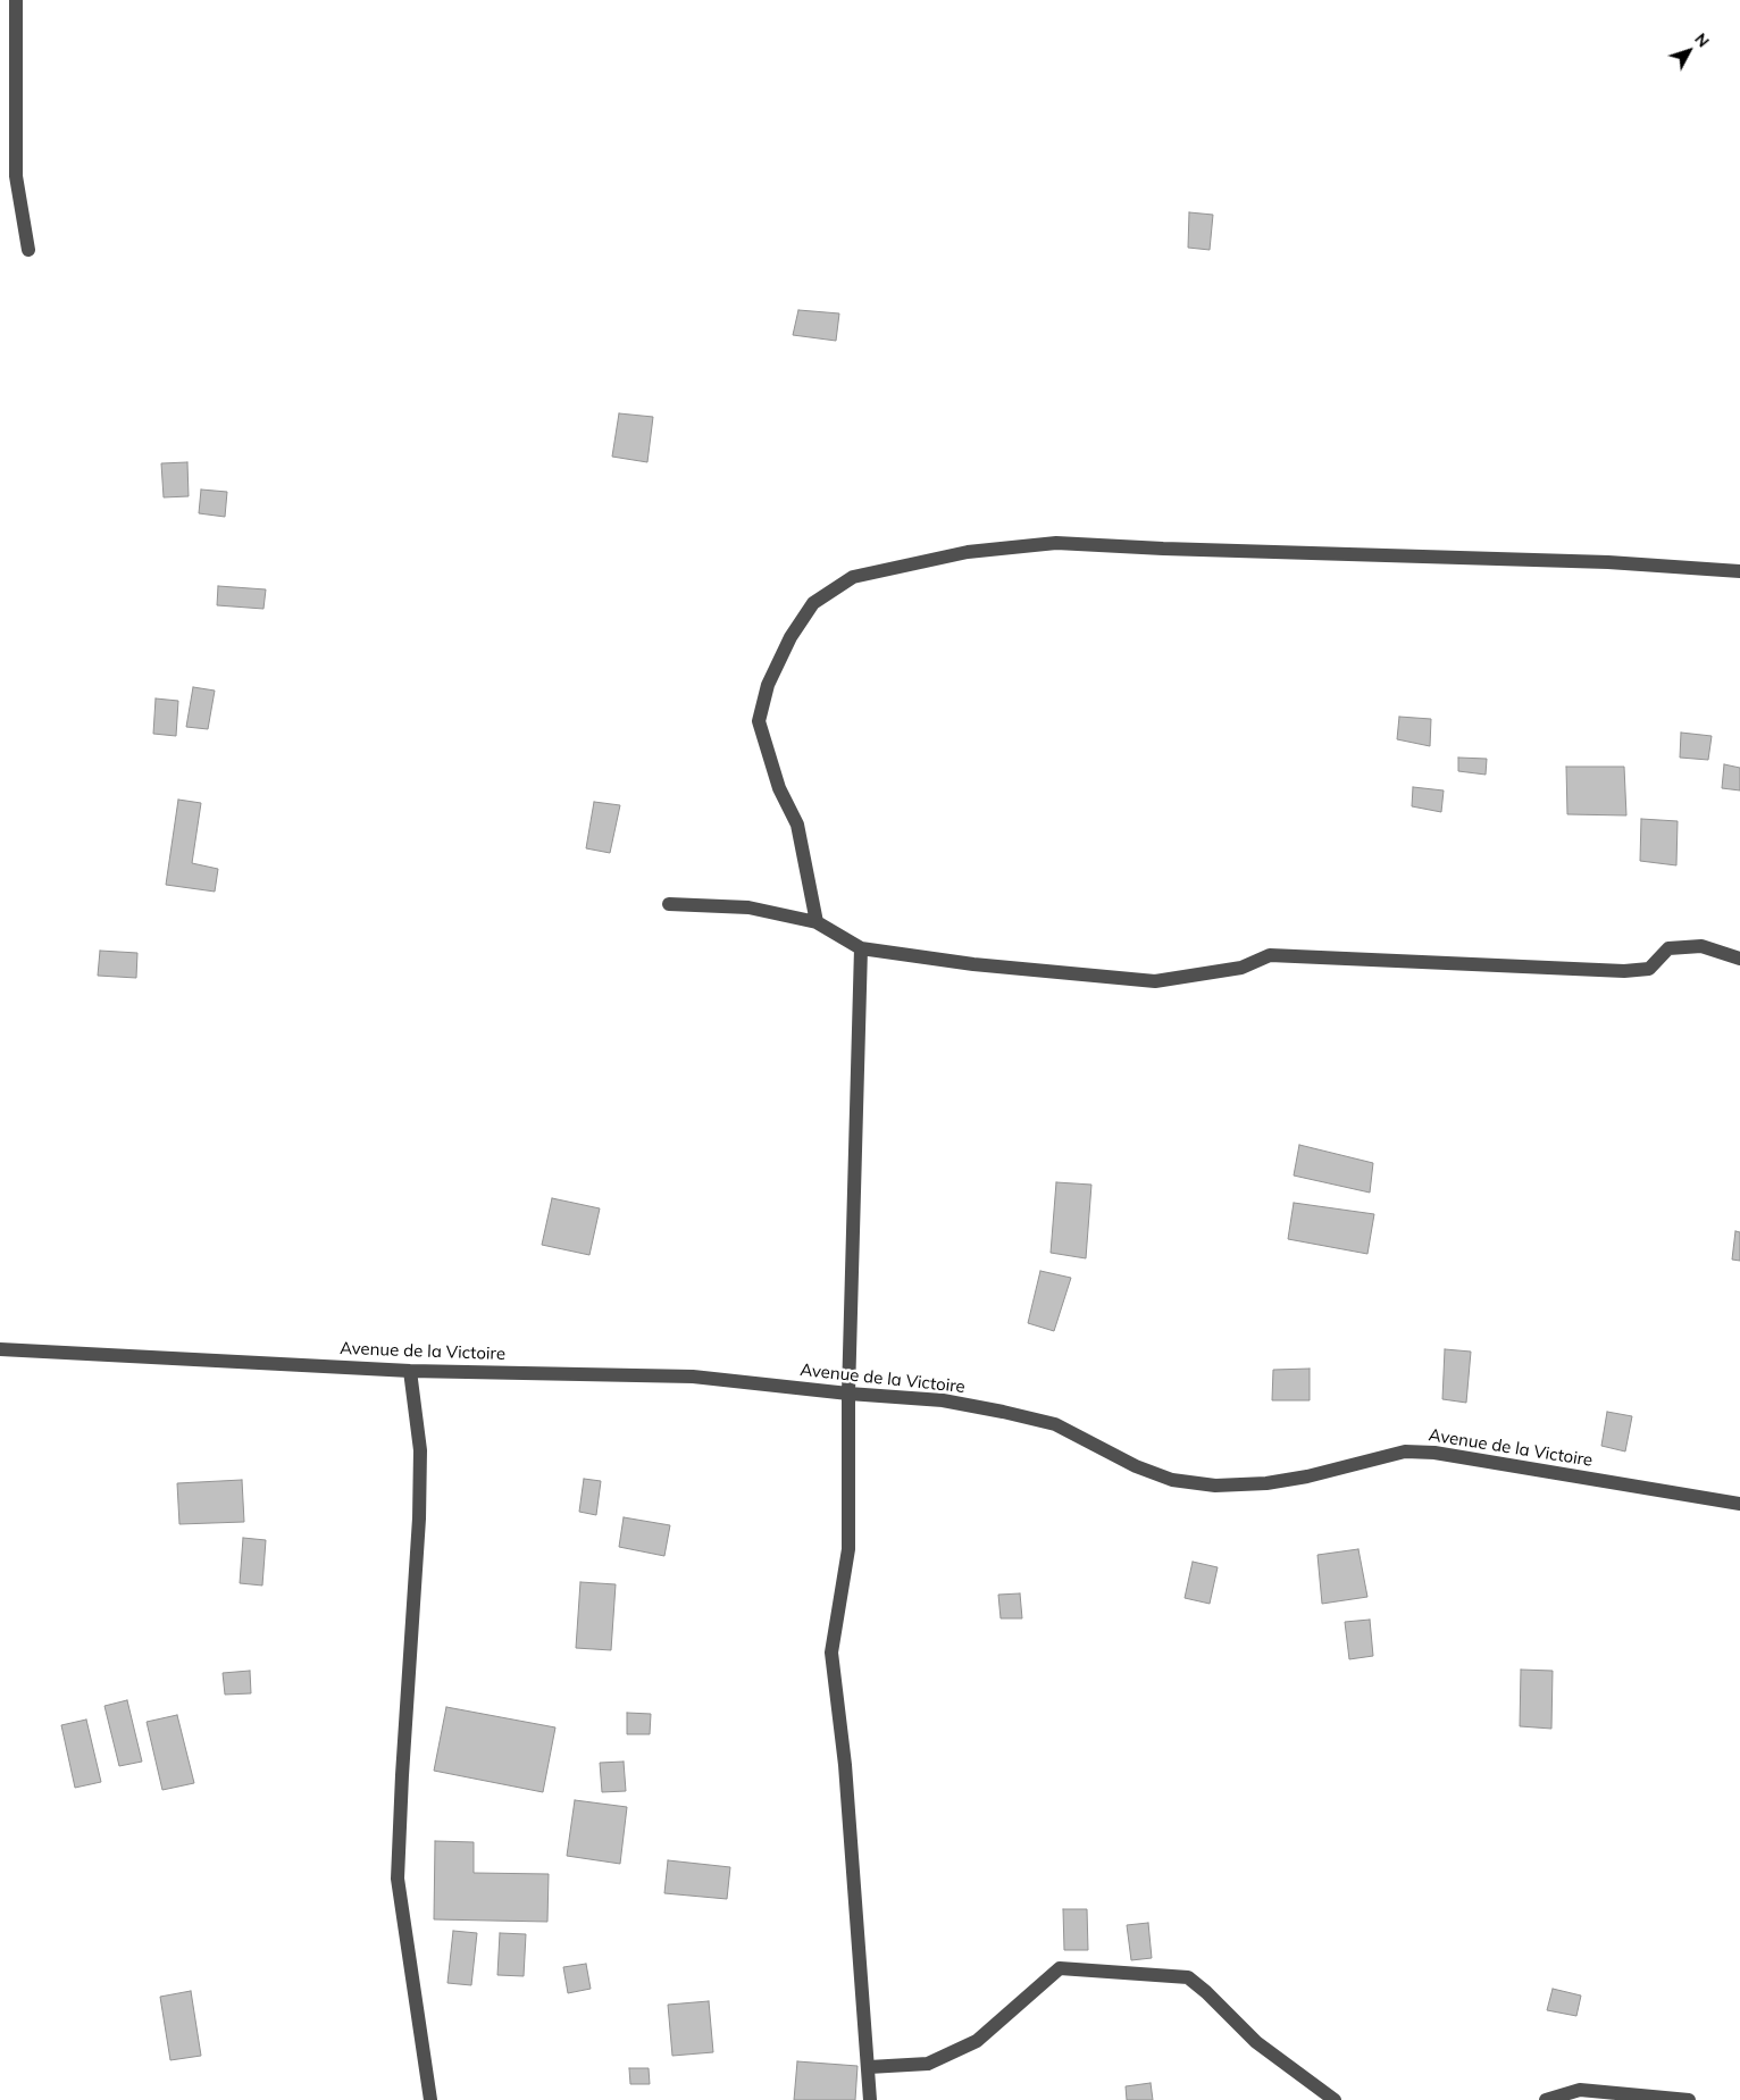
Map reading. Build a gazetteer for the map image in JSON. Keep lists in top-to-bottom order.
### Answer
{
  "streets": {
    "street": ["Avenue de la Victoire"]
  },
  "north": "top right"
}
